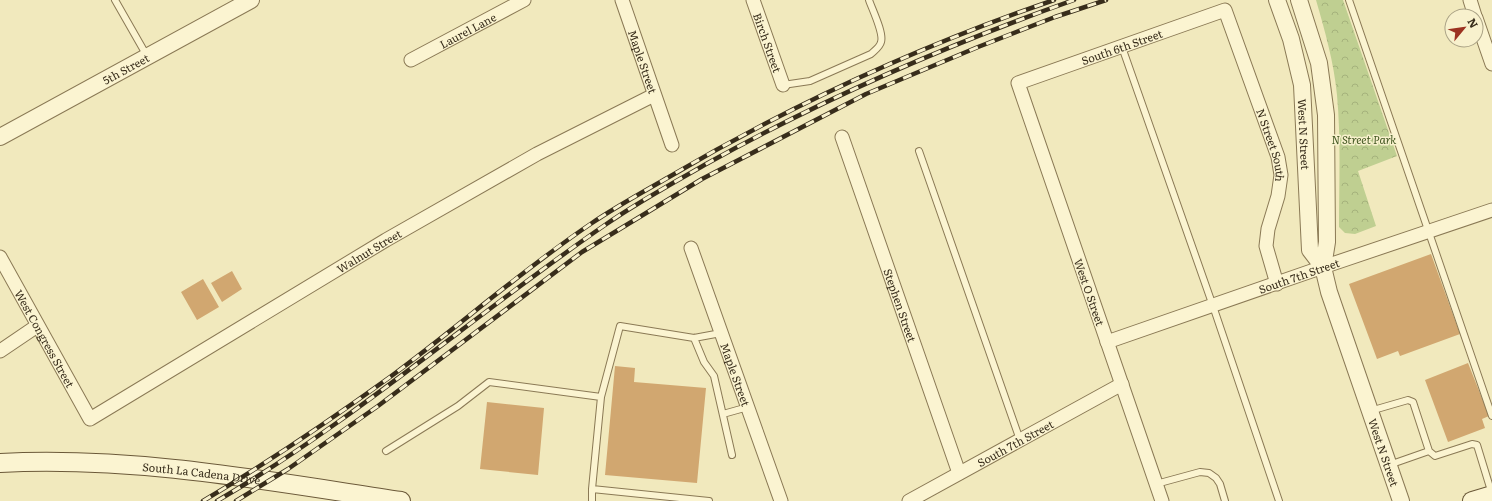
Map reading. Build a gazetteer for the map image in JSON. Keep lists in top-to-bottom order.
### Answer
{
  "streets": {
    "main road": ["South La Cadena Drive"],
    "street": [
      "Laurel Lane",
      "Birch Street",
      "South 6th Street",
      "Maple Street",
      "5th Street",
      "West N Street",
      "N Street South",
      "Walnut Street",
      "South 7th Street",
      "West O Street",
      "Stephen Street",
      "West Congress Street"
    ]
  },
  "crossings": [
    ["South 6th Street", "N Street South"],
    ["South 6th Street", "West O Street"],
    ["Maple Street", "Walnut Street"],
    ["West N Street", "South 7th Street"],
    ["N Street South", "South 7th Street"],
    ["Walnut Street", "West Congress Street"],
    ["South 7th Street", "West O Street"],
    ["South 7th Street", "Stephen Street"]
  ],
  "parks": ["N Street Park"],
  "north": "top right"
}
